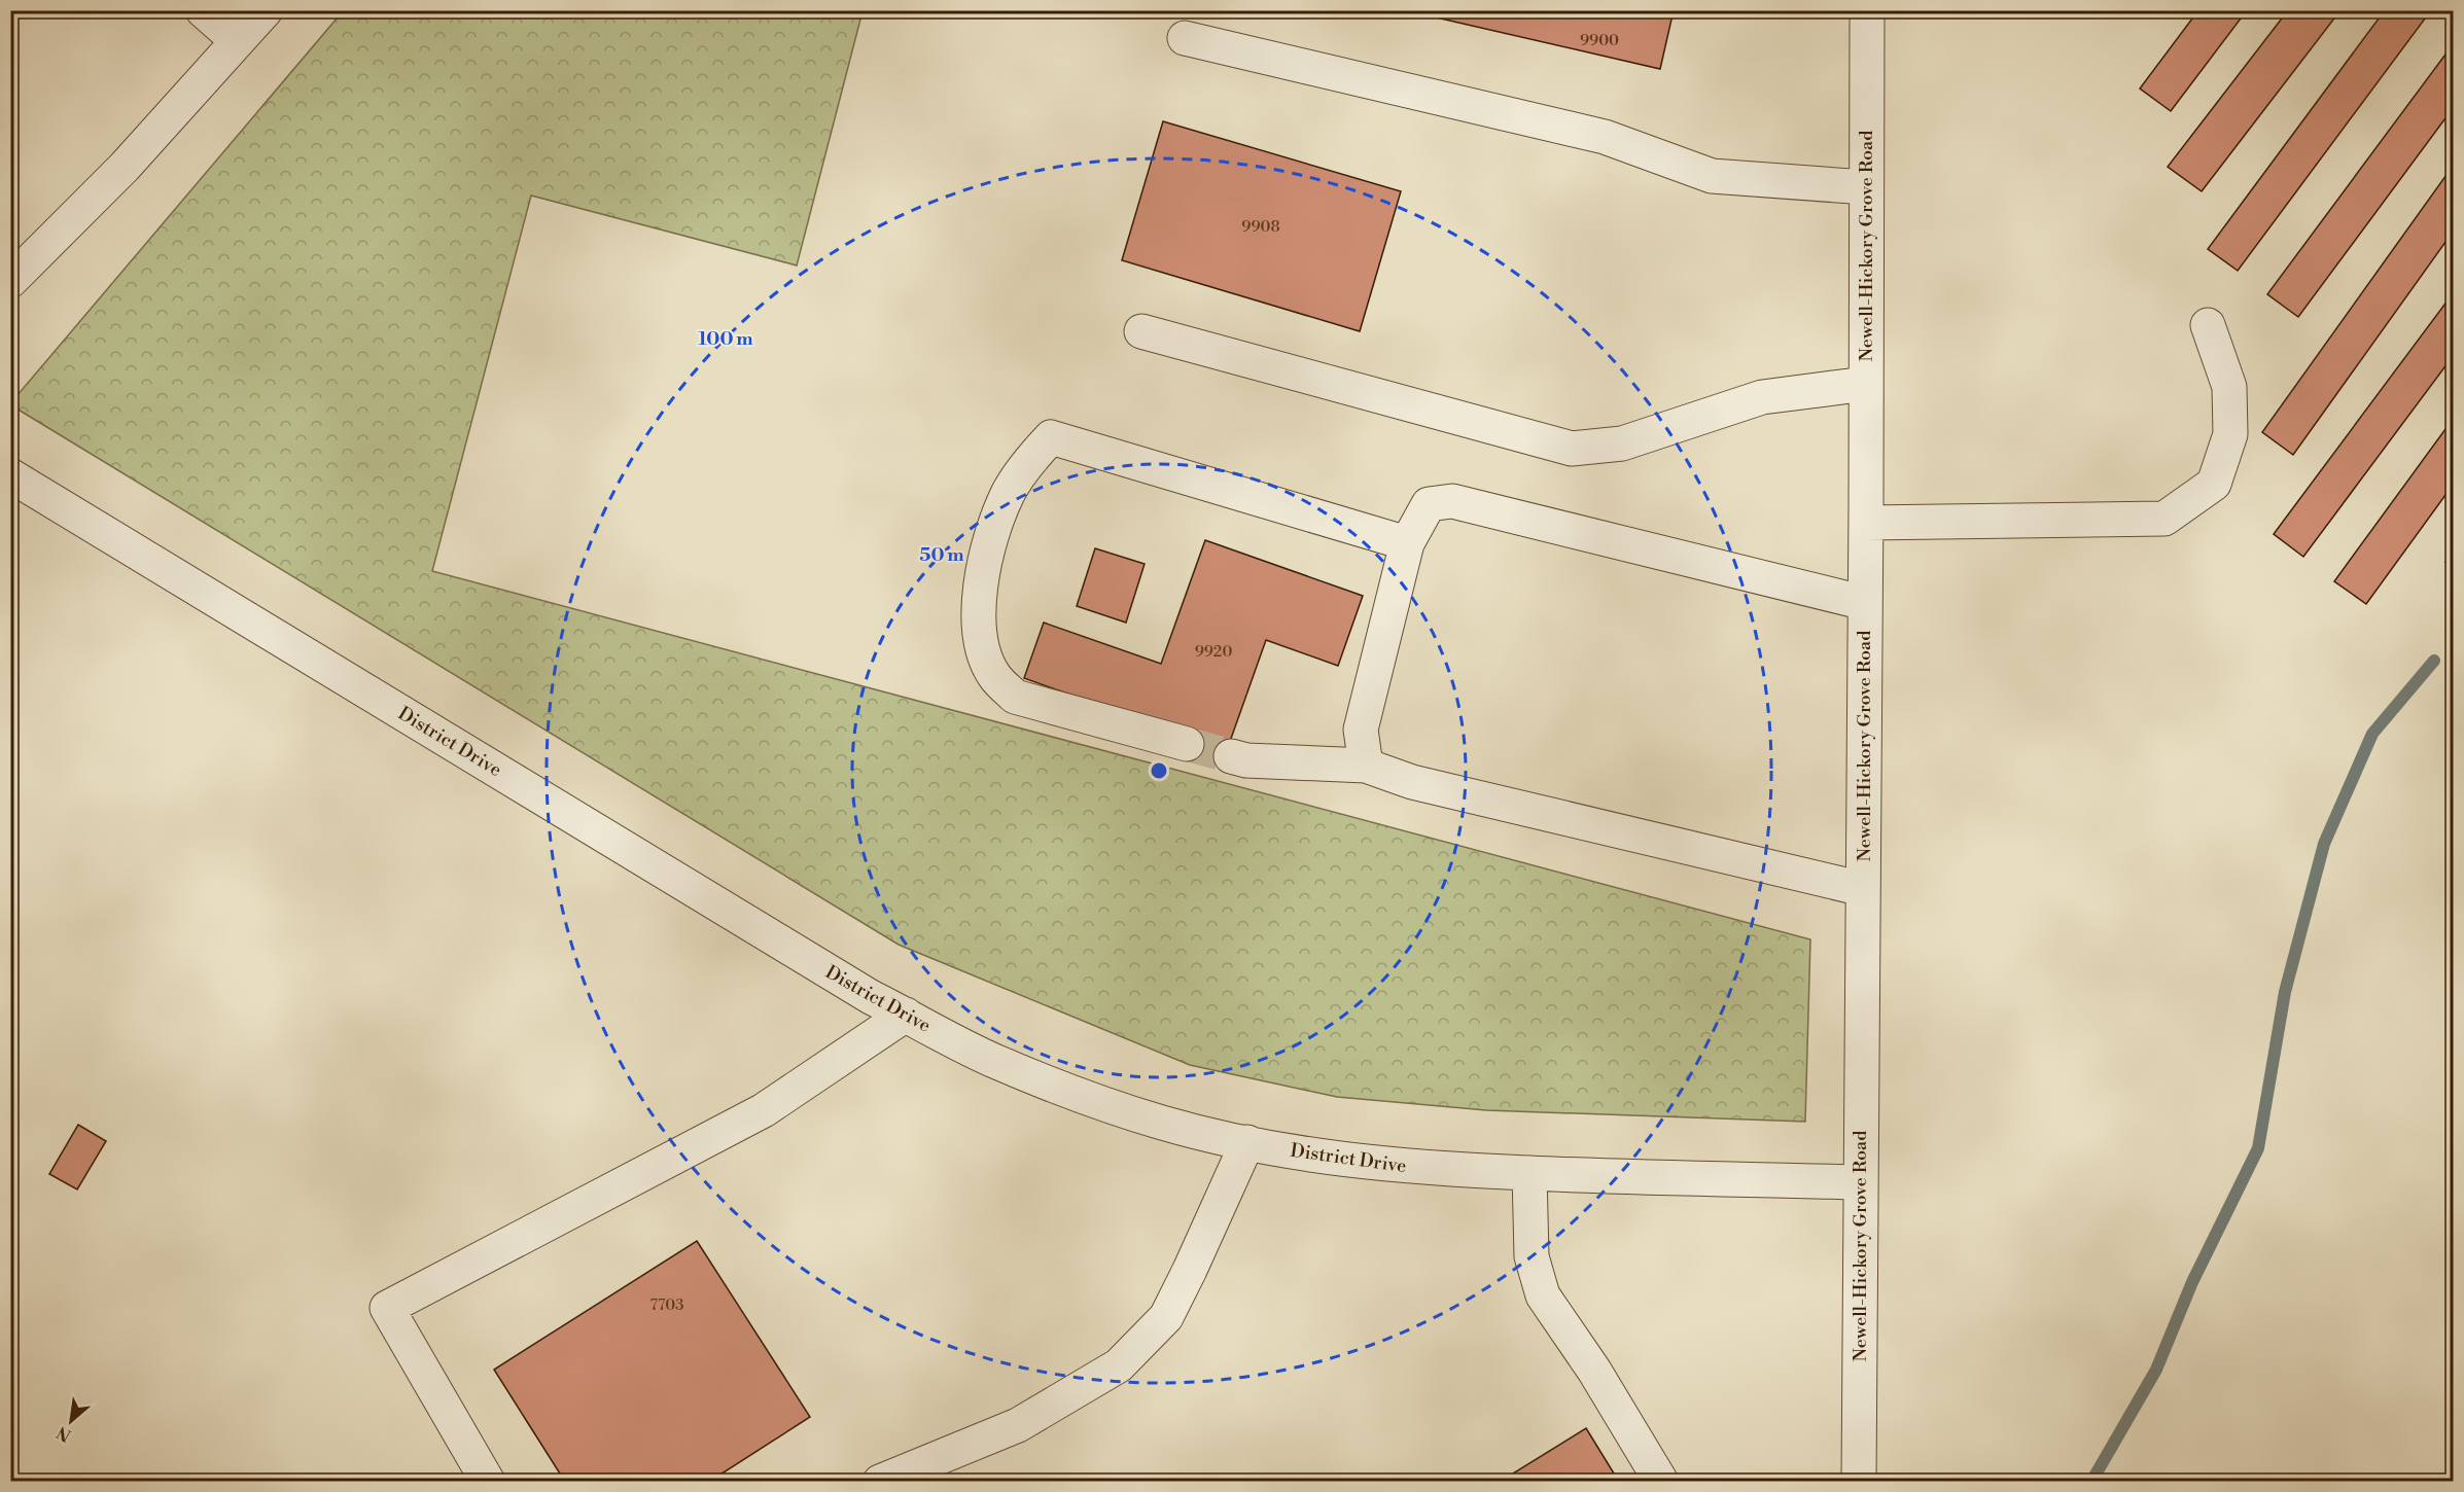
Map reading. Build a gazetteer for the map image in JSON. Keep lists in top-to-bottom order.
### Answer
{
  "streets": {
    "street": ["Newell-Hickory Grove Road", "District Drive"]
  },
  "crossings": [
    ["Newell-Hickory Grove Road", "District Drive"]
  ],
  "house_numbers": [
    "9900",
    "9908",
    "9920",
    "7703"
  ],
  "north": "bottom left",
  "rings": ["100 m", "50 m"]
}
